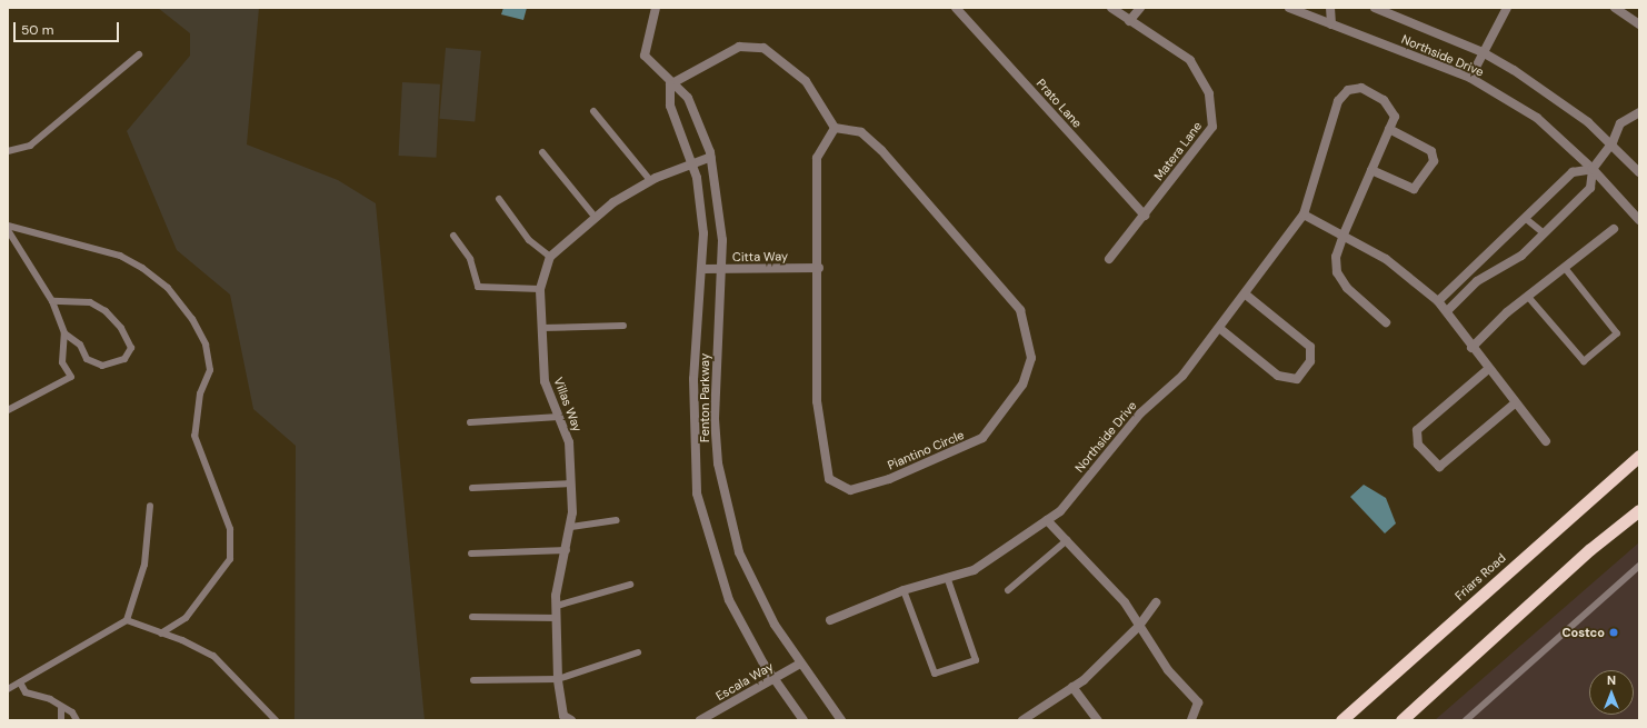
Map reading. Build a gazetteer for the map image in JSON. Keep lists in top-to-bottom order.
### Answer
{
  "streets": {
    "highway": ["Friars Road"],
    "street": [
      "Northside Drive",
      "Prato Lane",
      "Matera Lane",
      "Citta Way",
      "Fenton Parkway",
      "Villas Way",
      "Piantino Circle",
      "Escala Way"
    ]
  },
  "crossings": [
    ["Prato Lane", "Matera Lane"],
    ["Citta Way", "Fenton Parkway"],
    ["Citta Way", "Piantino Circle"],
    ["Fenton Parkway", "Escala Way"]
  ],
  "places": ["Costco"],
  "scale_bar": "50 m",
  "north": "top"
}
